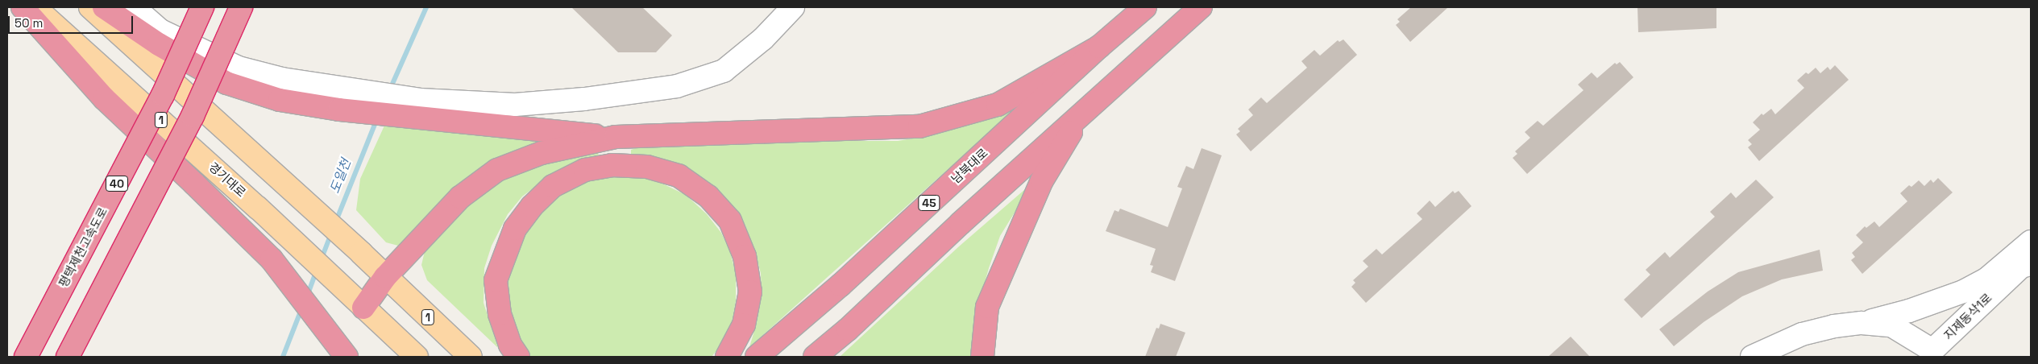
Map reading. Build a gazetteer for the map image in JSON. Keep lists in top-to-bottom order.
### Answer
{
  "streets": {
    "highway": [
      "남북대로",
      "40",
      "45",
      "평택제천고속도로"
    ],
    "main road": ["1", "경기대로"],
    "street": ["지제동삭1로"]
  },
  "water": ["도일천"],
  "scale_bar": "50 m"
}
